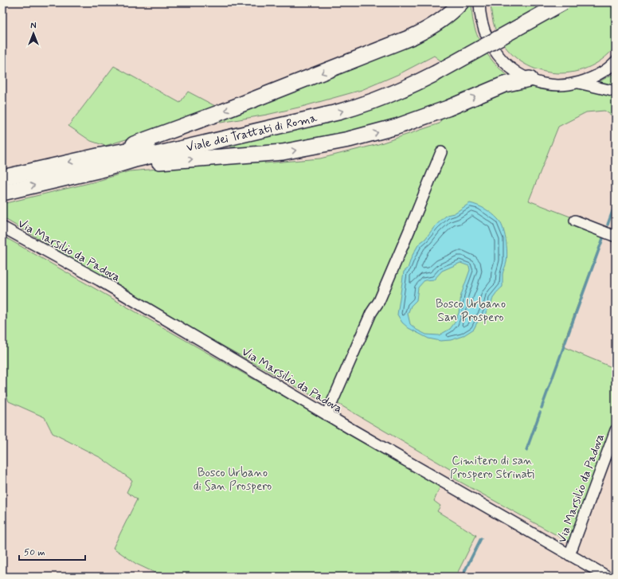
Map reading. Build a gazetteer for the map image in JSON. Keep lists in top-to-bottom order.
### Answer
{
  "streets": {
    "highway": ["Viale dei Trattati di Roma"],
    "street": ["Via Marsilio da Padova"]
  },
  "parks": ["Bosco Urbano San Prospero", "Cimitero di san Prospero Strinati", "Bosco Urbano di San Prospero"],
  "scale_bar": "50 m",
  "north": "top"
}
